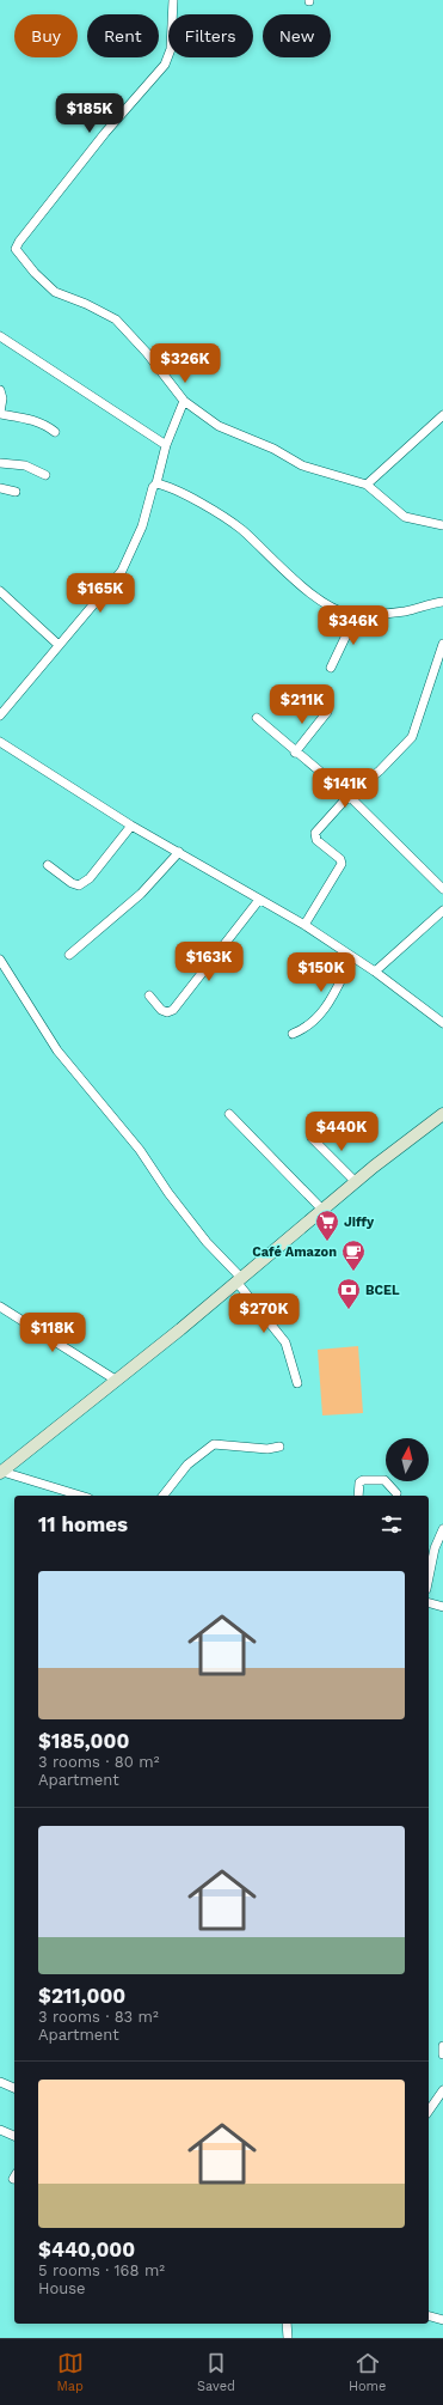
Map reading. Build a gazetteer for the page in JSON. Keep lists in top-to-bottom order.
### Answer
{
  "places": {
    "supermarket": ["Jiffy"],
    "cafe": ["Café Amazon"],
    "bank": ["BCEL"]
  },
  "north": "top",
  "page": {
    "chip": [
      "Buy",
      "Rent",
      "Filters",
      "New"
    ],
    "price": [
      "$185K",
      "$326K",
      "$165K",
      "$346K",
      "$211K",
      "$141K",
      "$163K",
      "$150K",
      "$440K",
      "$270K",
      "$118K"
    ],
    "heading": "11 homes",
    "list": [
      {
        "name": "$185,000",
        "note": "3 rooms · 80 m² · Apartment"
      },
      {
        "name": "$211,000",
        "note": "3 rooms · 83 m² · Apartment"
      },
      {
        "name": "$440,000",
        "note": "5 rooms · 168 m² · House"
      }
    ],
    "tabs": ["Map", "Saved", "Home"]
  }
}
